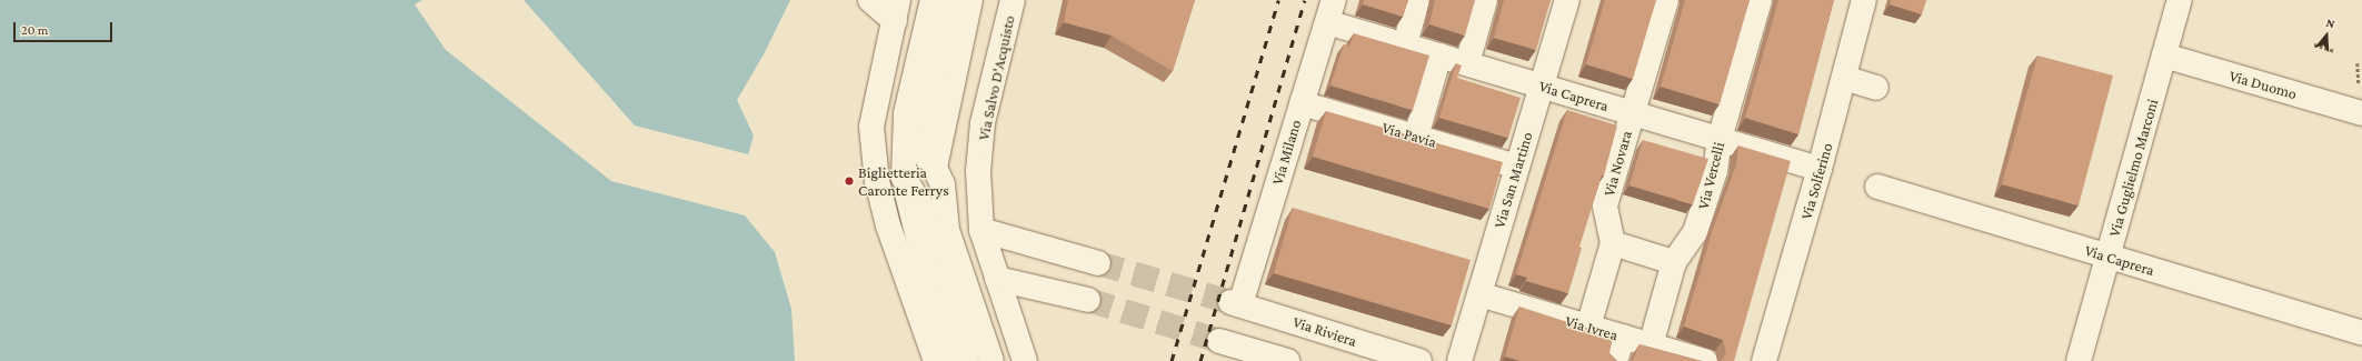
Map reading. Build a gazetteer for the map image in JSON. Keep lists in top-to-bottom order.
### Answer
{
  "streets": {
    "street": [
      "Via Salvo D'Acquisto",
      "Via Duomo",
      "Via Caprera",
      "Via Pavia",
      "Via Milano",
      "Via Novara",
      "Via Guglielmo Marconi",
      "Via Vercelli",
      "Via San Martino",
      "Via Solferino",
      "Via Ivrea",
      "Via Riviera"
    ]
  },
  "crossings": [
    ["Via Duomo", "Via Guglielmo Marconi"],
    ["Via Caprera", "Via Milano"],
    ["Via Caprera", "Via Novara"],
    ["Via Caprera", "Via Guglielmo Marconi"],
    ["Via Caprera", "Via Vercelli"],
    ["Via Caprera", "Via San Martino"],
    ["Via Caprera", "Via Solferino"],
    ["Via Pavia", "Via Milano"],
    ["Via Pavia", "Via San Martino"],
    ["Via Milano", "Via Riviera"],
    ["Via Novara", "Via Ivrea"],
    ["Via Vercelli", "Via Ivrea"],
    ["Via San Martino", "Via Ivrea"]
  ],
  "places": ["Biglietteria Caronte Ferrys"],
  "scale_bar": "20 m",
  "north": "top"
}
